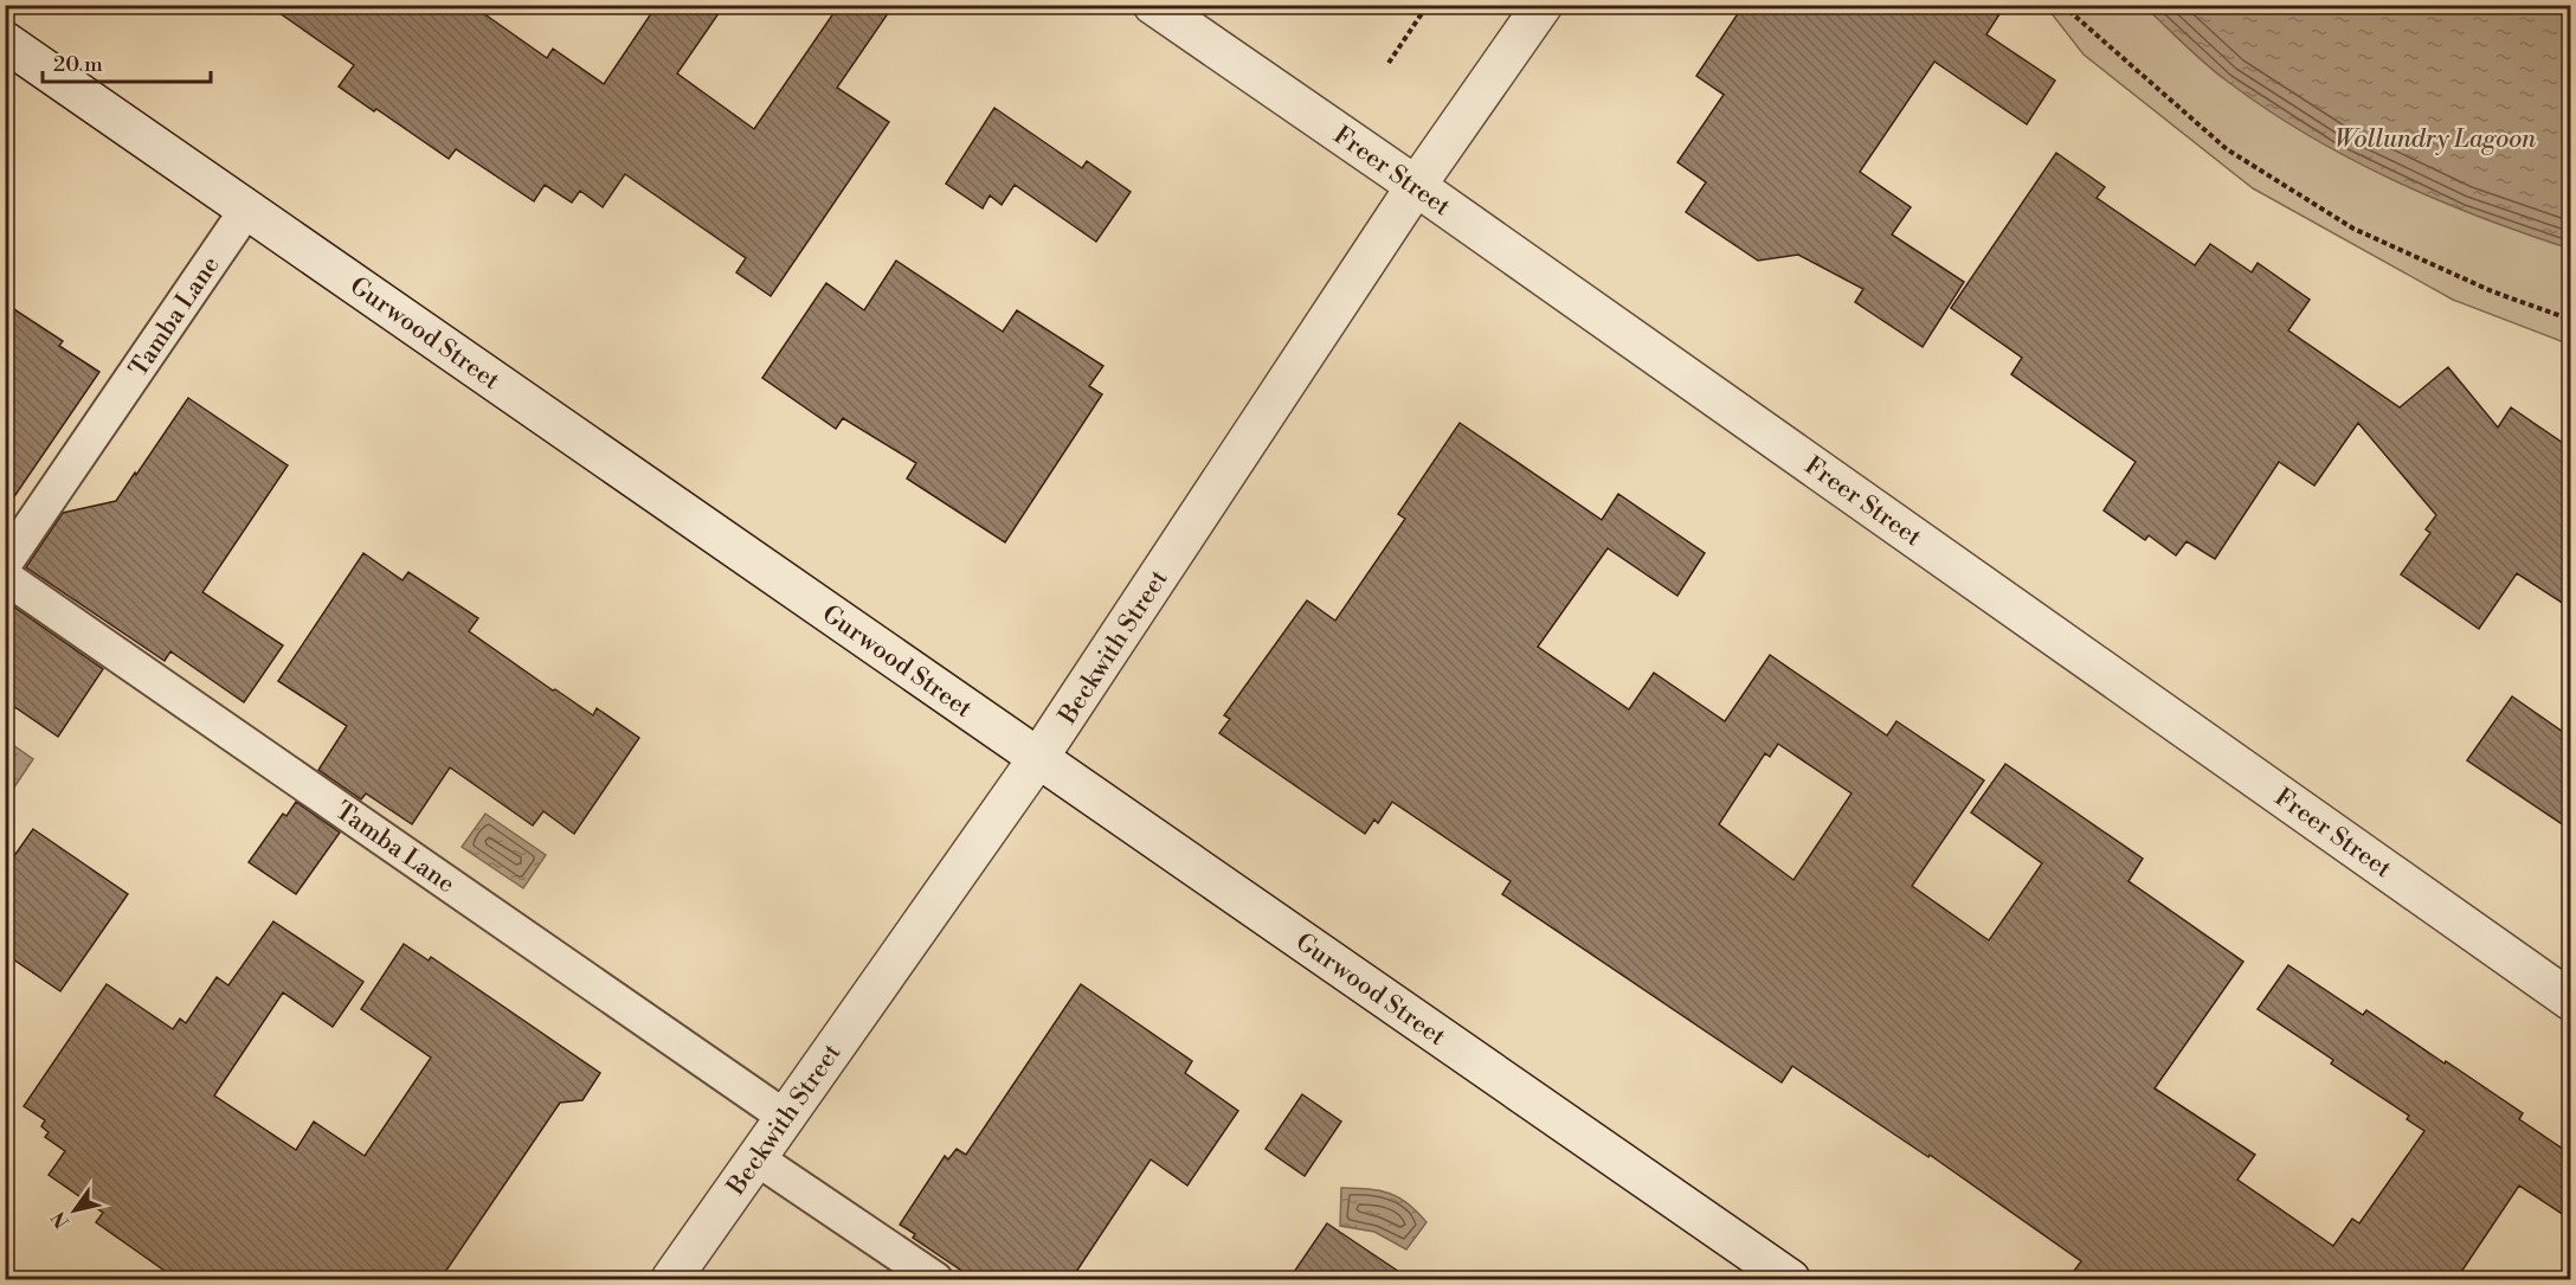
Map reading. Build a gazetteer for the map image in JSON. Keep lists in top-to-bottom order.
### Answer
{
  "streets": {
    "street": ["Freer Street", "Gurwood Street", "Beckwith Street"],
    "lane": ["Tamba Lane"]
  },
  "crossings": [
    ["Freer Street", "Beckwith Street"],
    ["Tamba Lane", "Gurwood Street"],
    ["Tamba Lane", "Beckwith Street"],
    ["Gurwood Street", "Beckwith Street"]
  ],
  "parks": ["Wollundry Lagoon"],
  "scale_bar": "20 m",
  "north": "bottom left"
}
